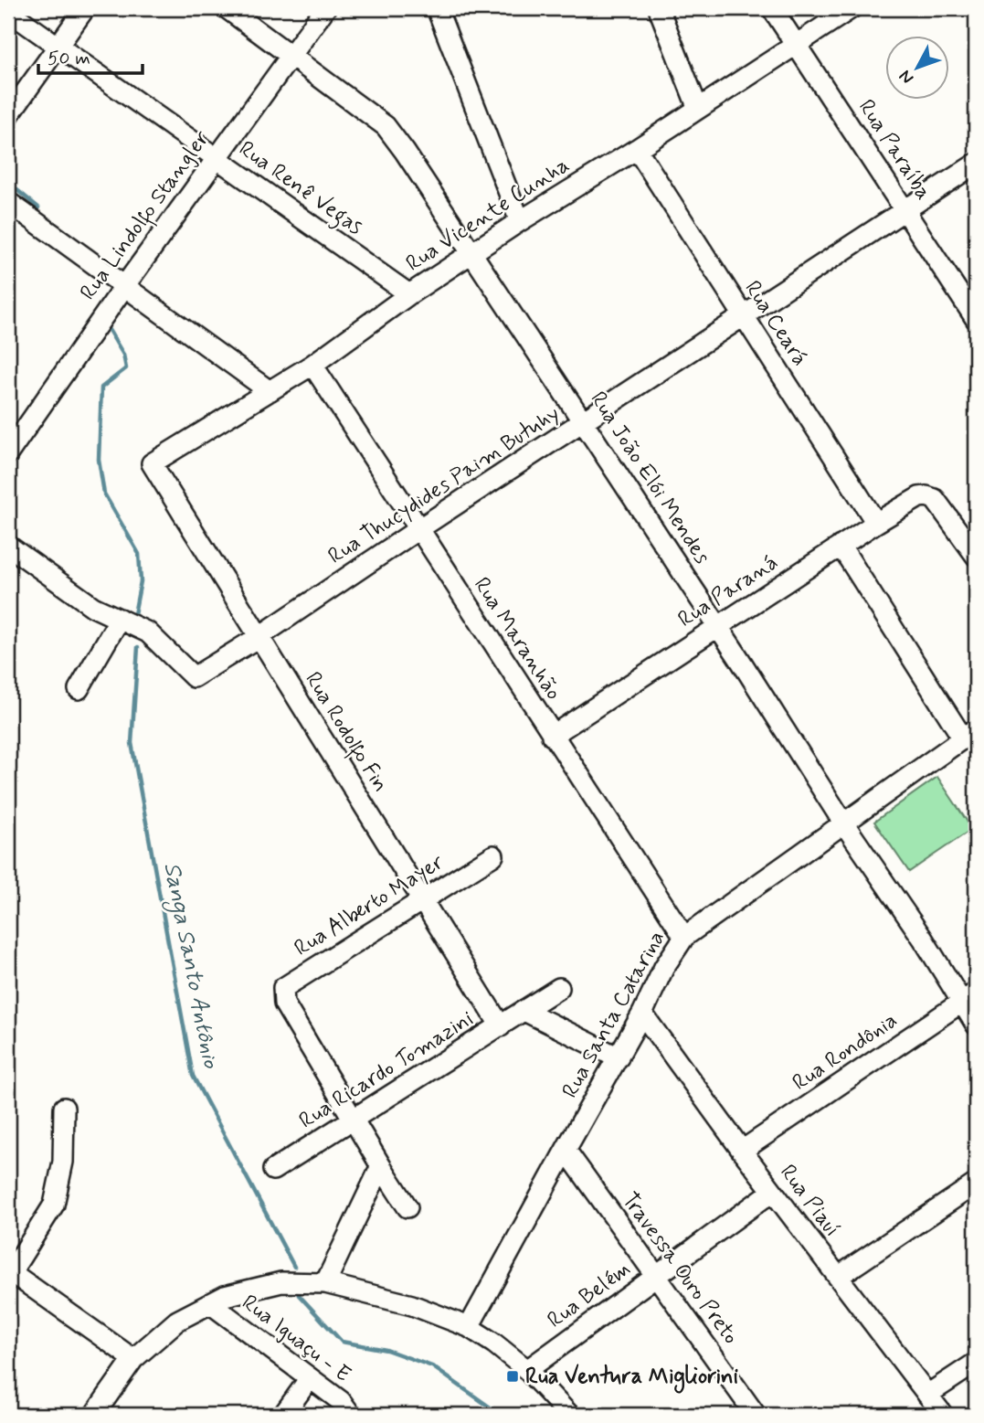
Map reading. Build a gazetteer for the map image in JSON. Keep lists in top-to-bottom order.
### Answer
{
  "streets": {
    "street": [
      "Rua Paraíba",
      "Rua Renê Vegas",
      "Rua Vicente Cunha",
      "Rua Lindolfo Stangler",
      "Rua Ceará",
      "Rua João Elói Mendes",
      "Rua Thucydides Paim Butuhy",
      "Rua Paraná",
      "Rua Maranhão",
      "Rua Rodolfo Fin",
      "Rua Alberto Mayer",
      "Rua Santa Catarina",
      "Rua Rondônia",
      "Rua Ricardo Tomazini",
      "Rua Piauí",
      "Travessa Ouro Preto",
      "Rua Belém",
      "Rua Iguaçu - E"
    ]
  },
  "crossings": [
    ["Rua Paraíba", "Rua Vicente Cunha"],
    ["Rua Paraíba", "Rua Thucydides Paim Butuhy"],
    ["Rua Renê Vegas", "Rua Vicente Cunha"],
    ["Rua Renê Vegas", "Rua Lindolfo Stangler"],
    ["Rua Vicente Cunha", "Rua Ceará"],
    ["Rua Vicente Cunha", "Rua João Elói Mendes"],
    ["Rua Vicente Cunha", "Rua Maranhão"],
    ["Rua Vicente Cunha", "Rua Rodolfo Fin"],
    ["Rua Lindolfo Stangler", "Rua João Elói Mendes"],
    ["Rua Ceará", "Rua Thucydides Paim Butuhy"],
    ["Rua Ceará", "Rua Paraná"],
    ["Rua João Elói Mendes", "Rua Thucydides Paim Butuhy"],
    ["Rua João Elói Mendes", "Rua Paraná"],
    ["Rua João Elói Mendes", "Rua Santa Catarina"],
    ["Rua João Elói Mendes", "Rua Rondônia"],
    ["Rua Thucydides Paim Butuhy", "Rua Maranhão"],
    ["Rua Thucydides Paim Butuhy", "Rua Rodolfo Fin"],
    ["Rua Paraná", "Rua Maranhão"],
    ["Rua Maranhão", "Rua Santa Catarina"],
    ["Rua Rodolfo Fin", "Rua Alberto Mayer"],
    ["Rua Rodolfo Fin", "Rua Ricardo Tomazini"],
    ["Rua Alberto Mayer", "Rua Ricardo Tomazini"],
    ["Rua Santa Catarina", "Rua Piauí"],
    ["Rua Santa Catarina", "Travessa Ouro Preto"],
    ["Rua Rondônia", "Rua Piauí"],
    ["Rua Piauí", "Rua Belém"],
    ["Travessa Ouro Preto", "Rua Belém"]
  ],
  "water": ["Sanga Santo Antônio"],
  "places": {
    "transit": ["Rua Ventura Migliorini"]
  },
  "scale_bar": "50 m",
  "north": "bottom left"
}
